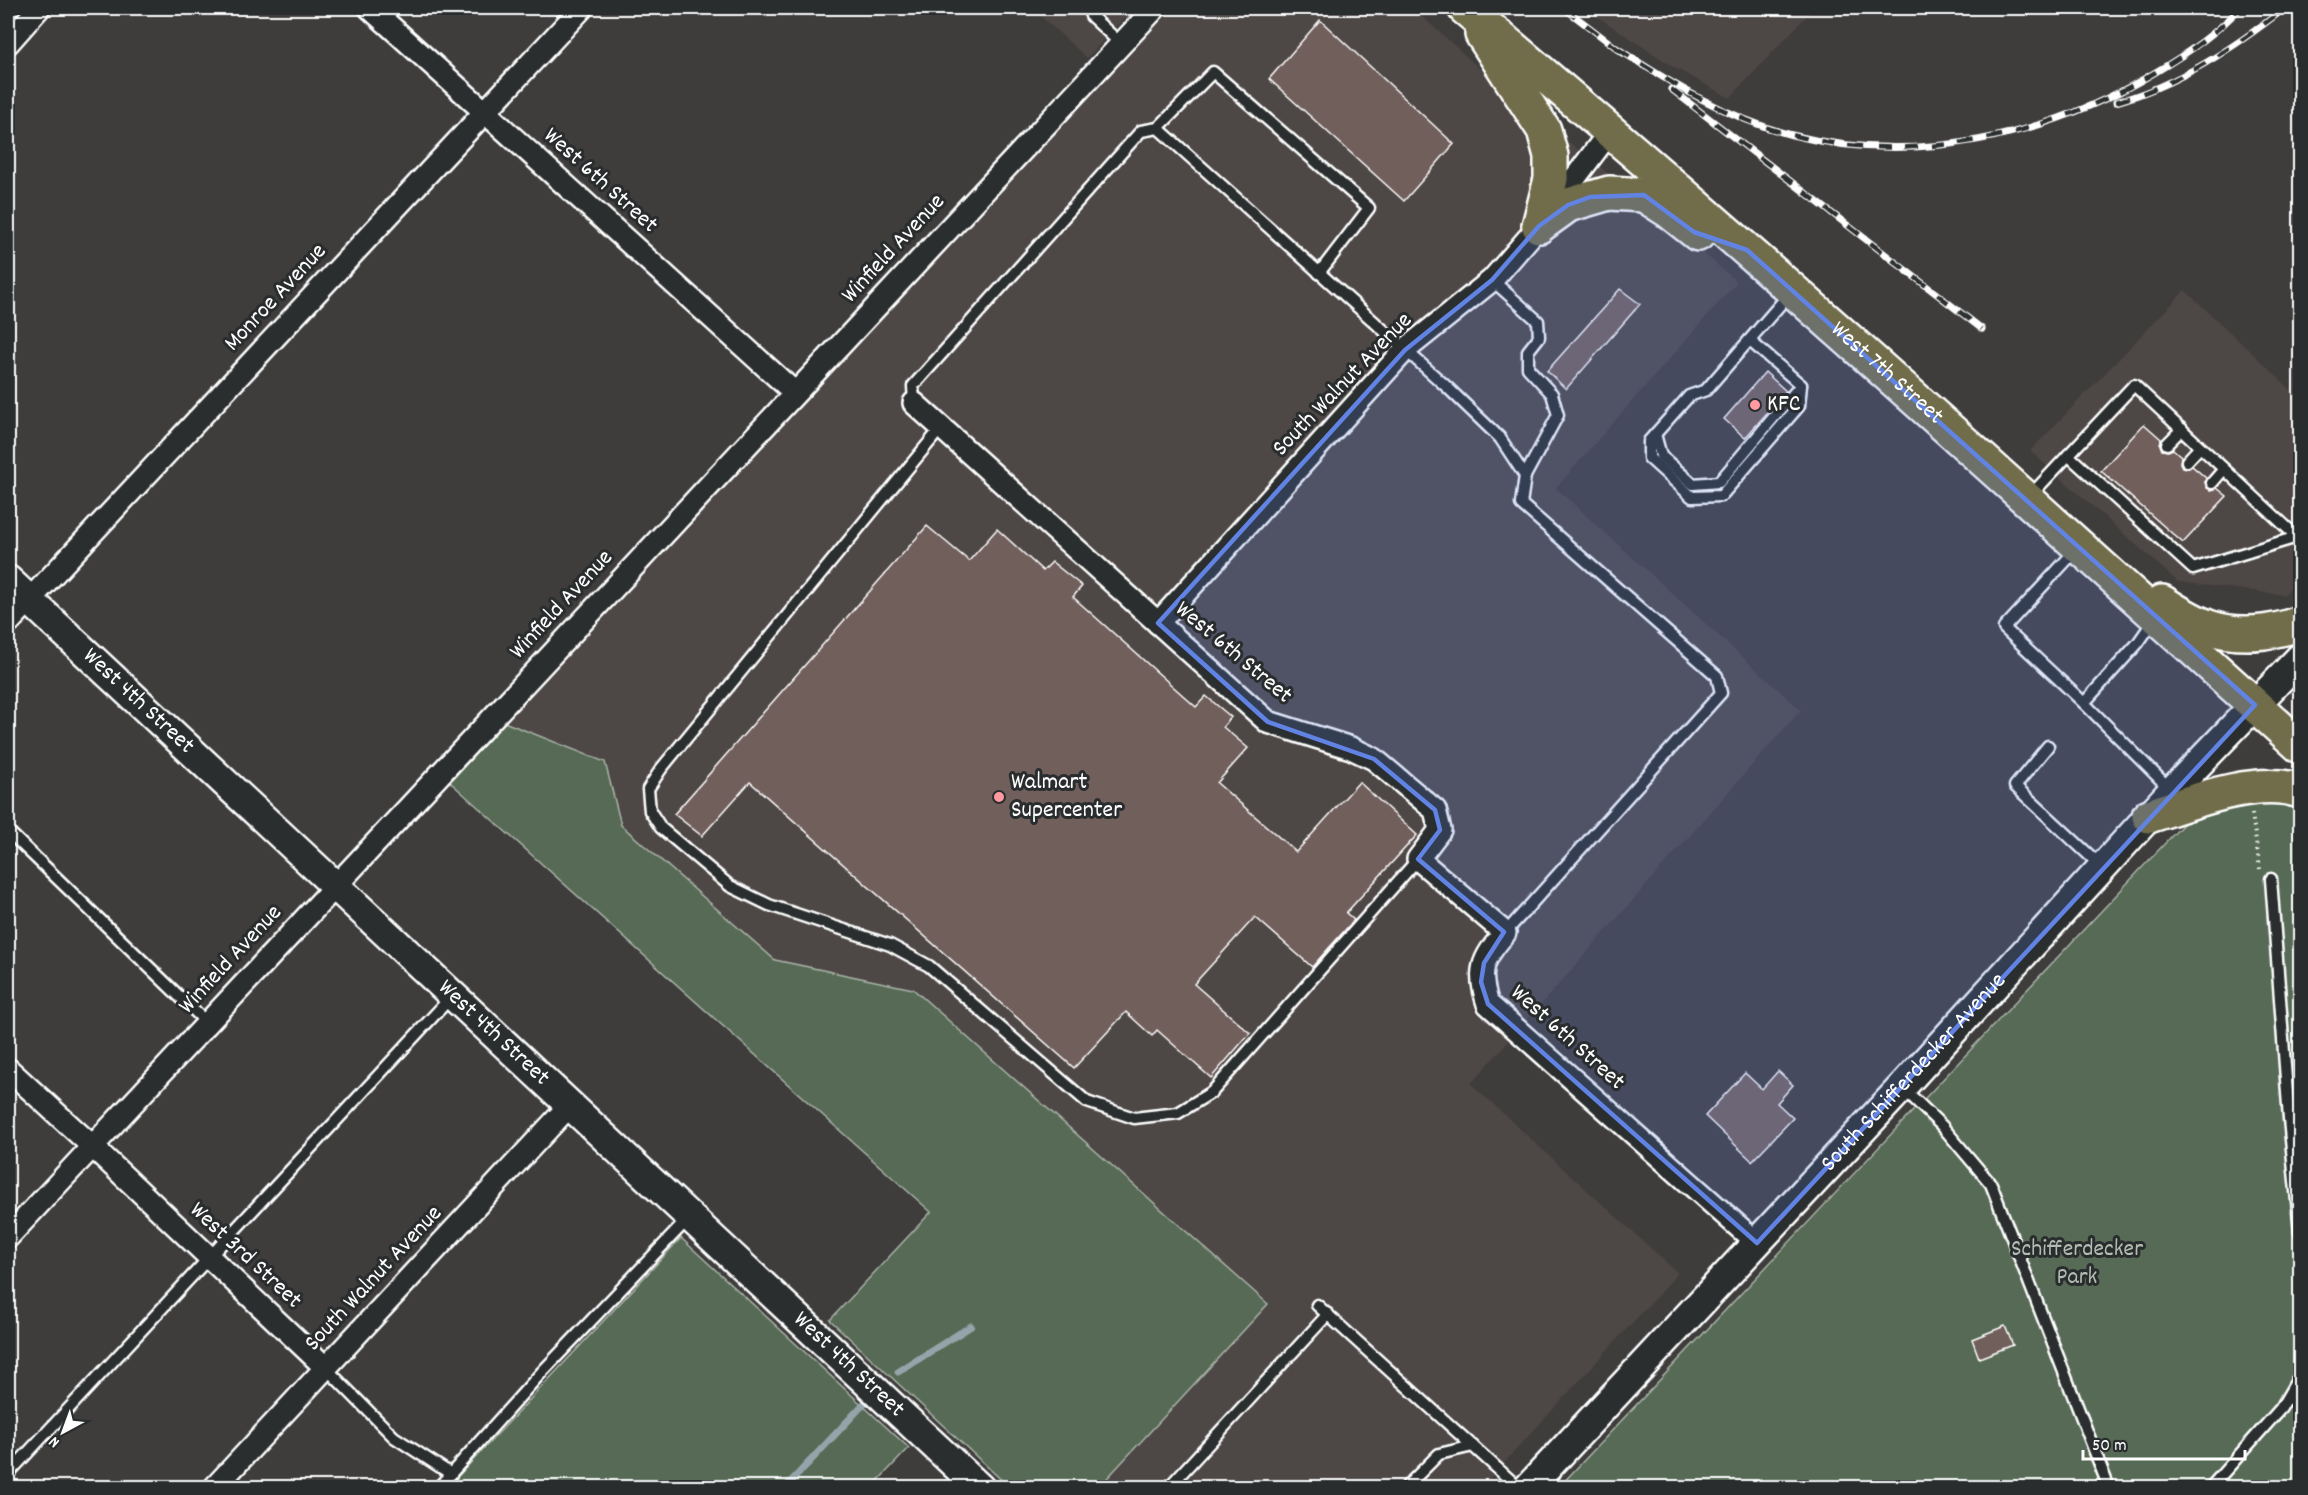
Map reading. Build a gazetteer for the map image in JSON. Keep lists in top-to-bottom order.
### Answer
{
  "streets": {
    "main road": ["West 7th Street"],
    "street": [
      "West 6th Street",
      "Winfield Avenue",
      "Monroe Avenue",
      "South Walnut Avenue",
      "West 4th Street",
      "South Schifferdecker Avenue",
      "West 3rd Street"
    ]
  },
  "crossings": [
    ["West 6th Street", "Winfield Avenue"],
    ["West 6th Street", "Monroe Avenue"],
    ["West 6th Street", "South Walnut Avenue"],
    ["West 6th Street", "South Schifferdecker Avenue"],
    ["Winfield Avenue", "West 4th Street"],
    ["Winfield Avenue", "West 3rd Street"],
    ["Monroe Avenue", "West 4th Street"],
    ["West 7th Street", "South Walnut Avenue"],
    ["West 7th Street", "South Schifferdecker Avenue"],
    ["South Walnut Avenue", "West 4th Street"],
    ["South Walnut Avenue", "West 3rd Street"]
  ],
  "parks": ["Schifferdecker Park"],
  "places": ["KFC", "Walmart Supercenter"],
  "scale_bar": "50 m",
  "north": "bottom left"
}
